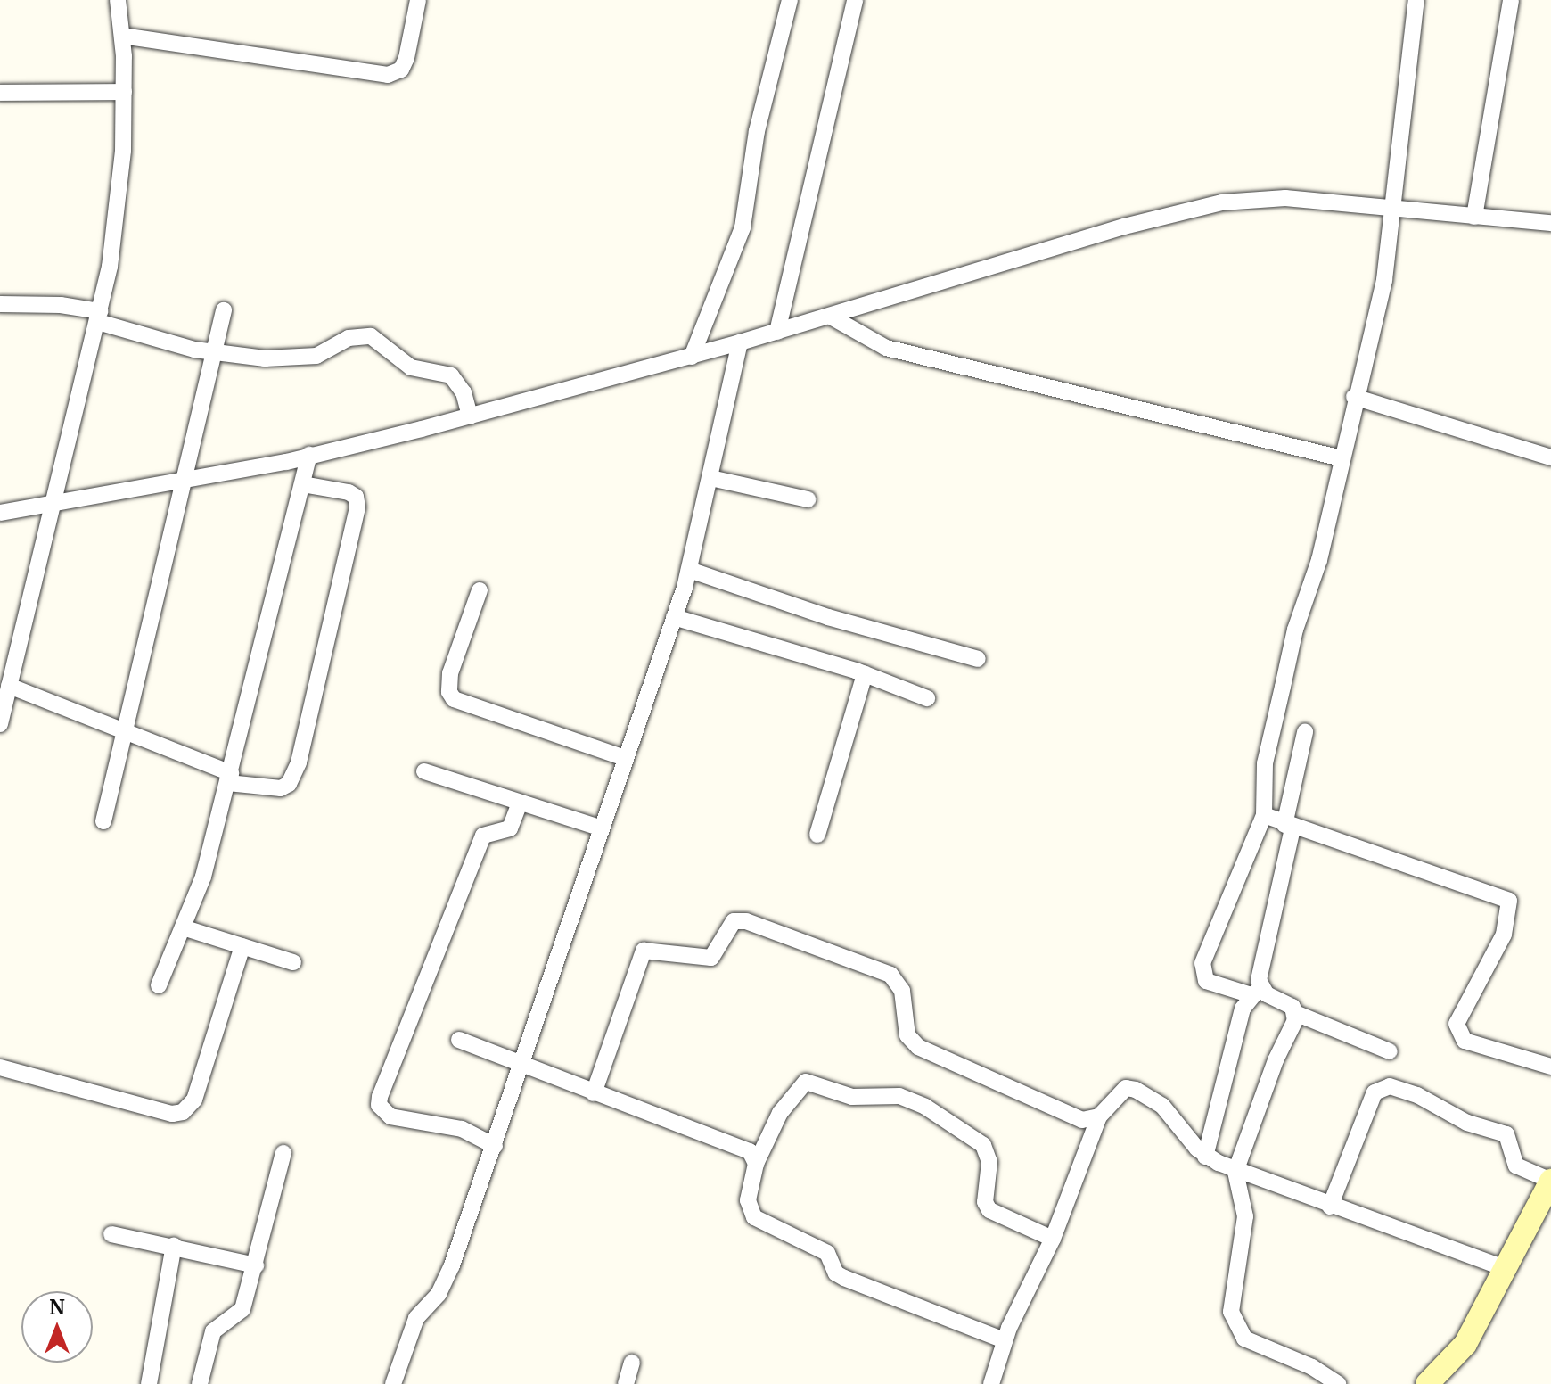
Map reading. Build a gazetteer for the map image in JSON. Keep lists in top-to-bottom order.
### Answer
{
  "north": "top"
}
